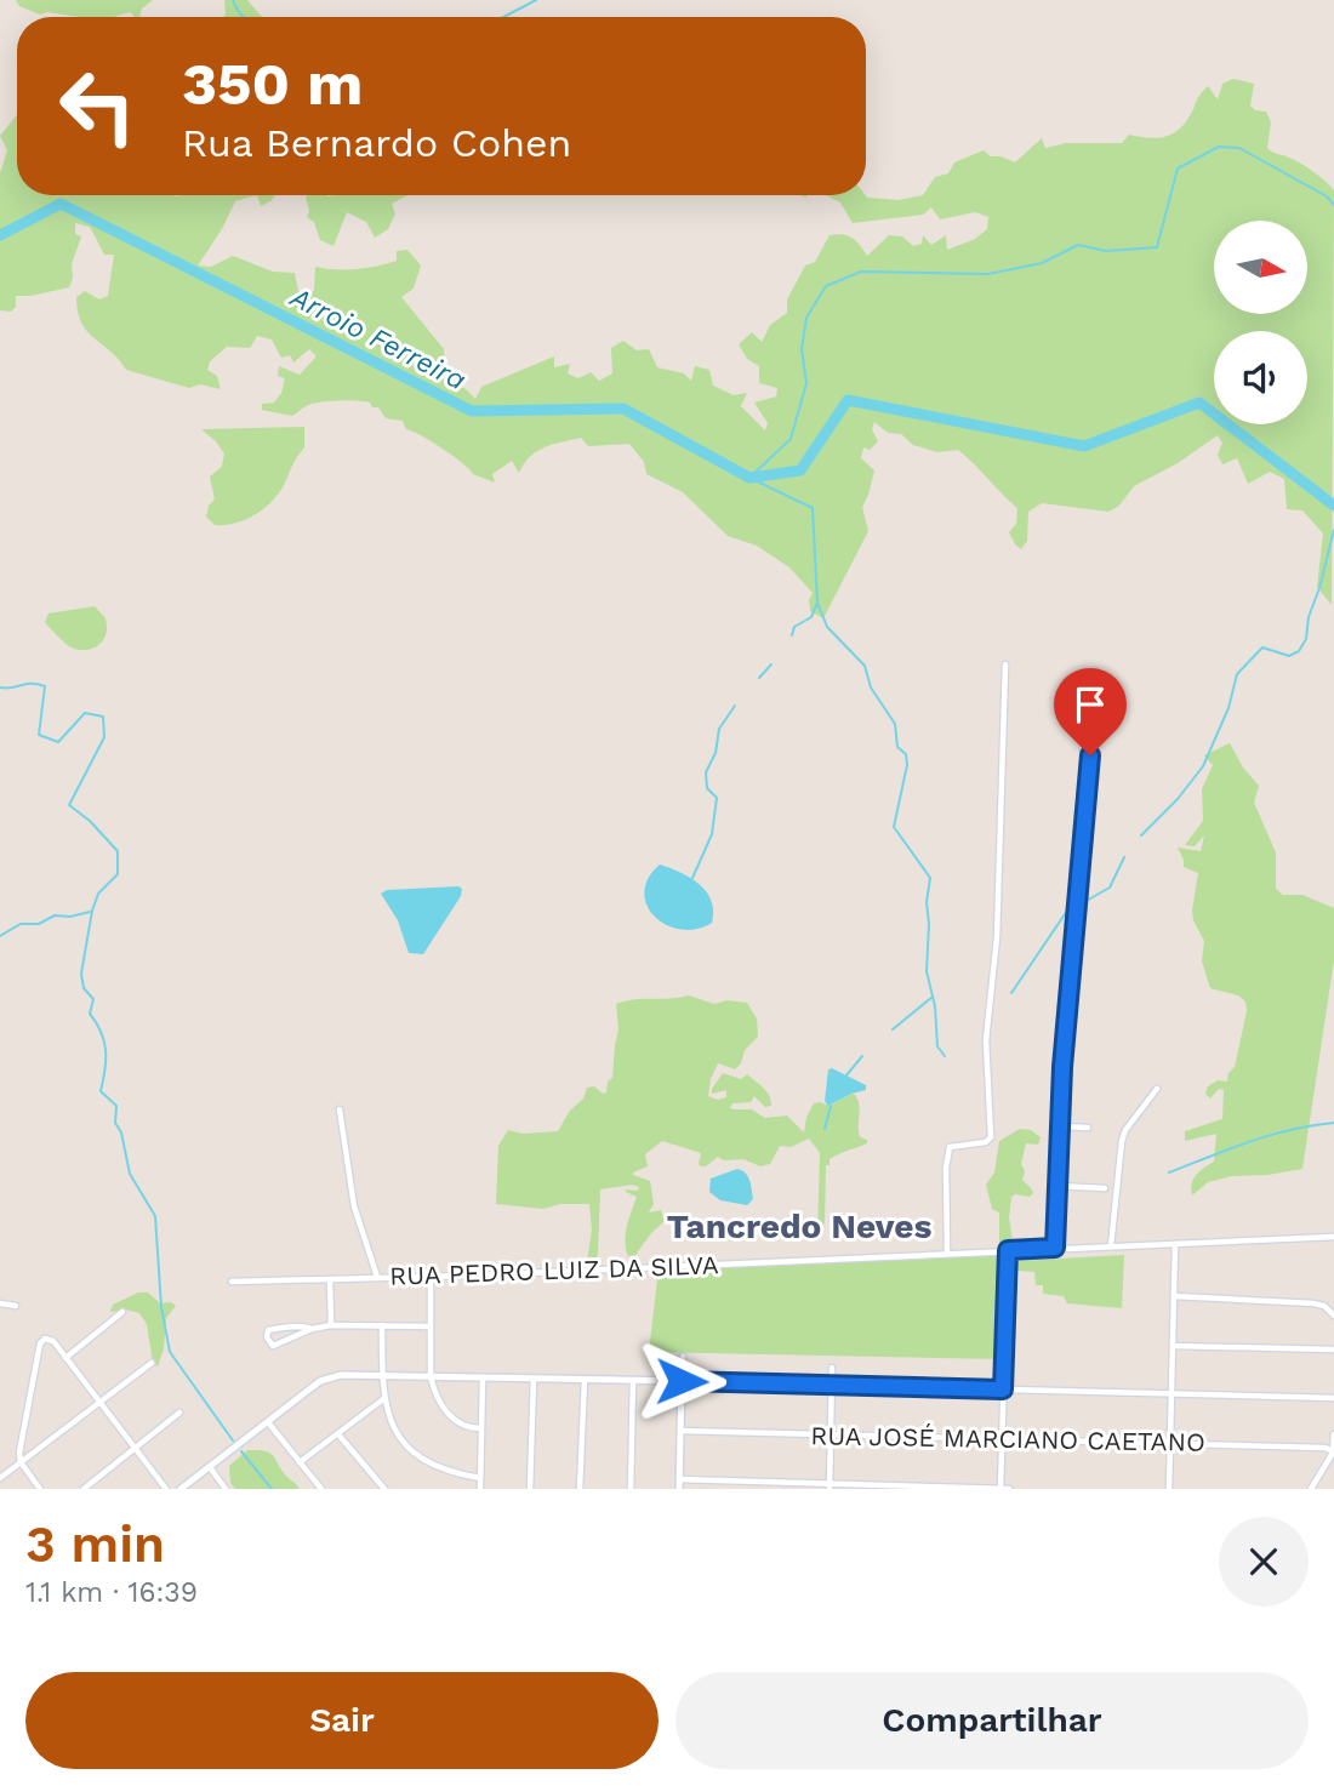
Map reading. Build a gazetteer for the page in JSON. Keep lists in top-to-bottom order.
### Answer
{
  "streets": {
    "street": ["RUA PEDRO LUIZ DA SILVA", "RUA JOSÉ MARCIANO CAETANO"]
  },
  "districts": ["Tancredo Neves"],
  "water": ["Arroio Ferreira"],
  "north": "right",
  "page": {
    "turn": ["350 m", "Rua Bernardo Cohen"],
    "heading": ["3 min", "1.1 km · 16:39"],
    "buttons": ["Sair", "Compartilhar"]
  }
}
